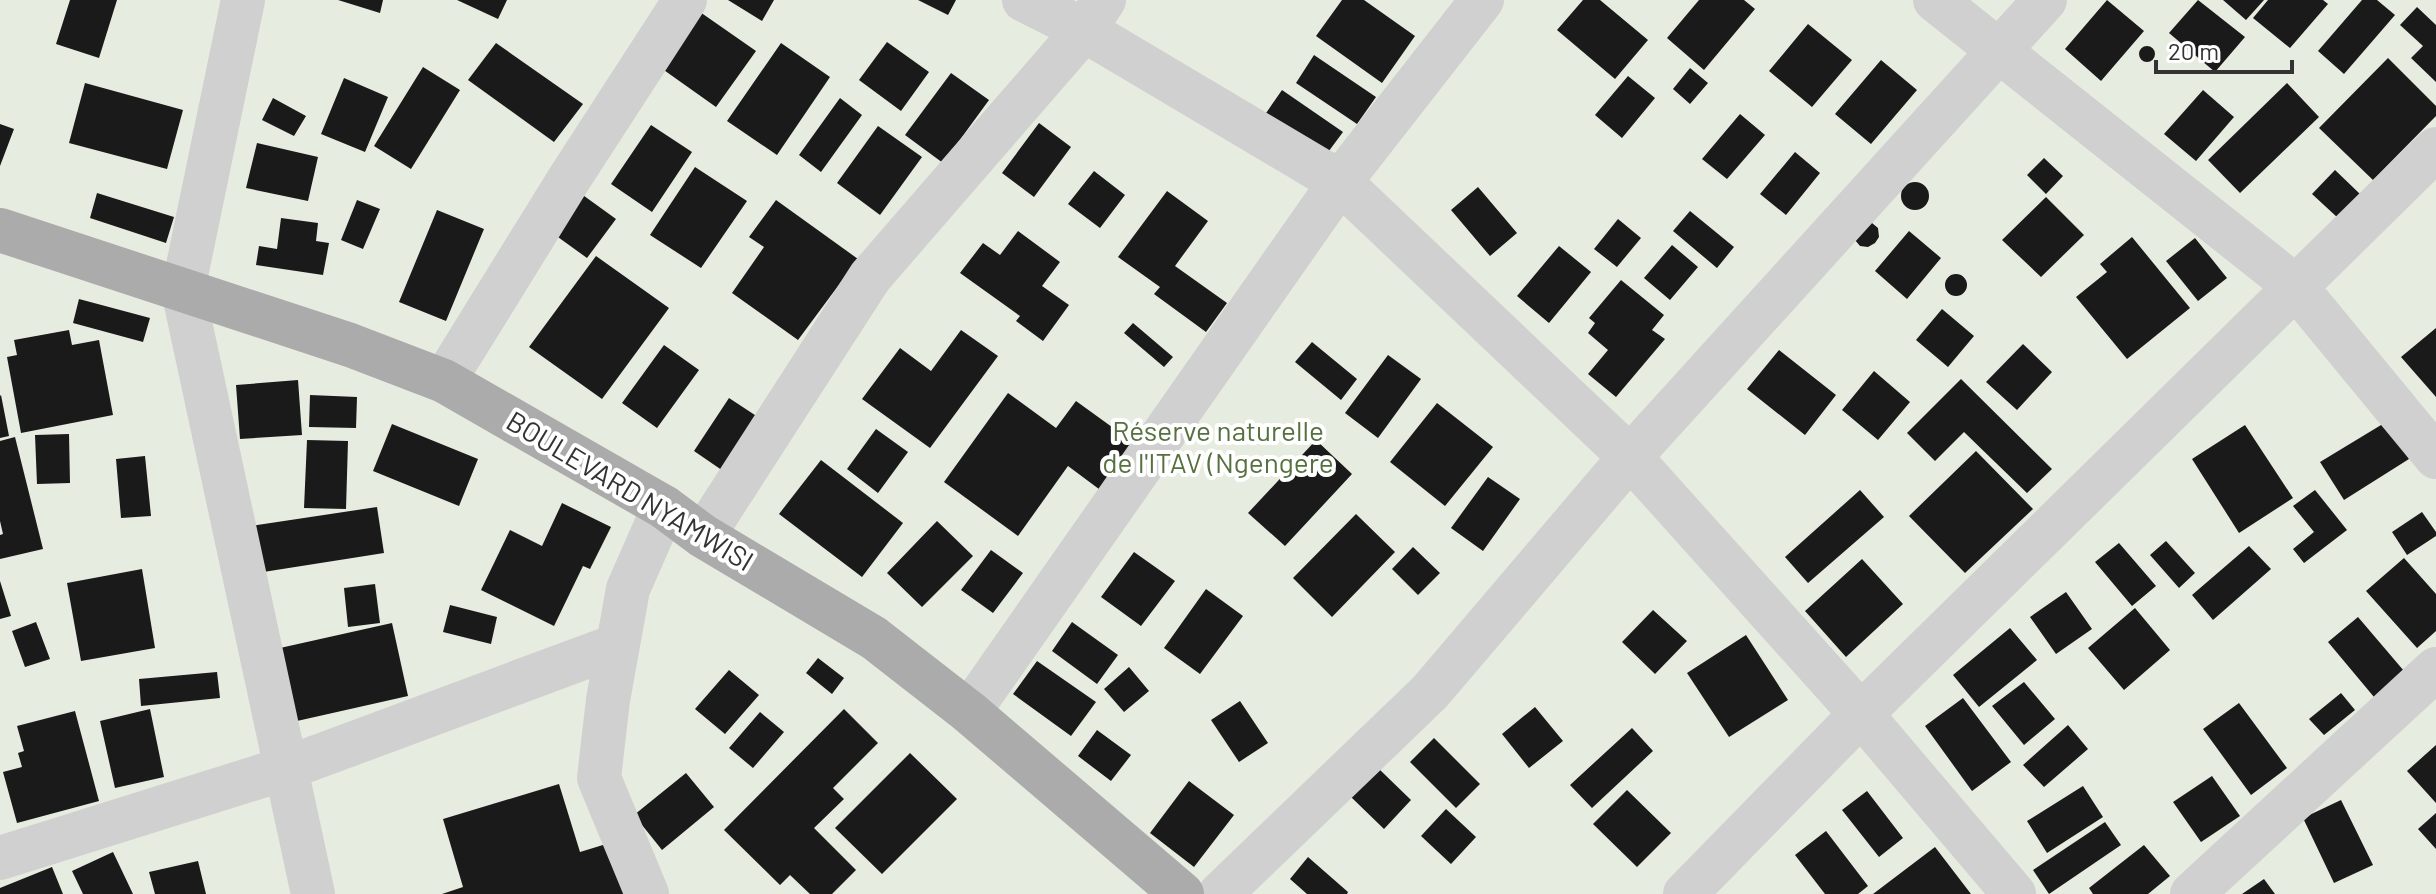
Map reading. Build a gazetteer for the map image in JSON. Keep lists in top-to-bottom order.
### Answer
{
  "streets": {
    "main road": ["BOULEVARD NYAMWISI"]
  },
  "parks": ["Réserve naturelle de l'ITAV (Ngengere"],
  "scale_bar": "20 m"
}
